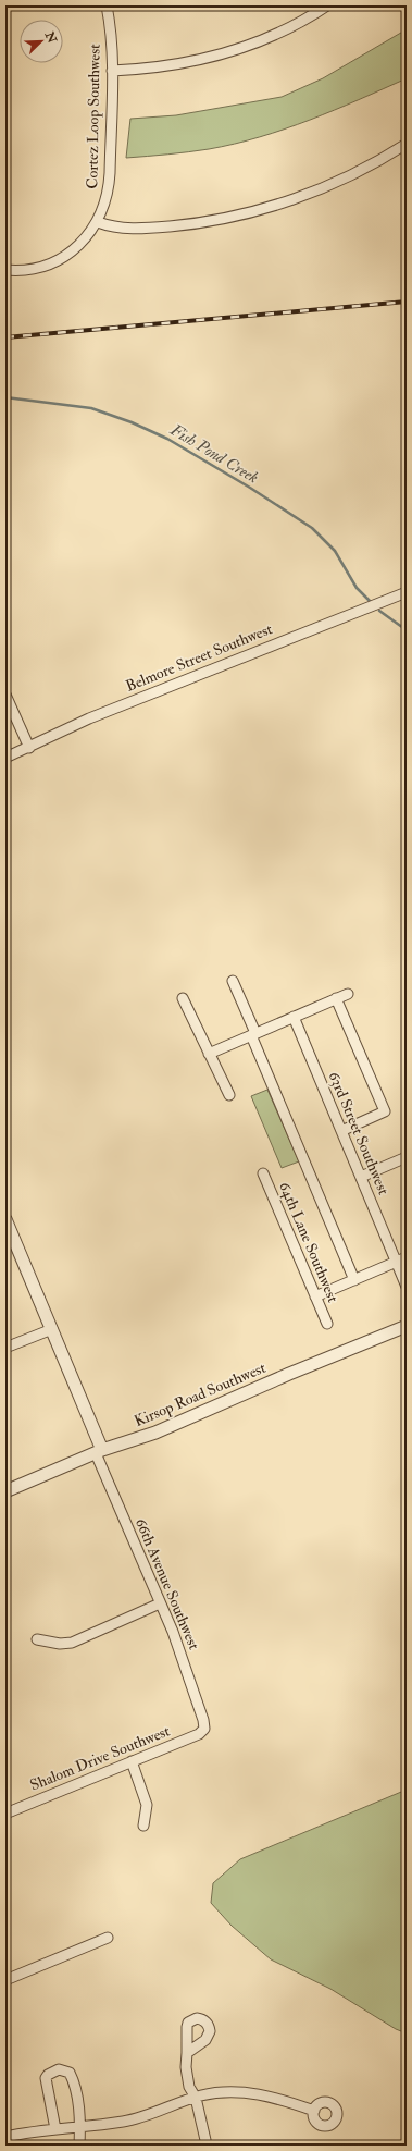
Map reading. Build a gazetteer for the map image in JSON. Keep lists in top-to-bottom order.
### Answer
{
  "streets": {
    "street": [
      "Cortez Loop Southwest",
      "Belmore Street Southwest",
      "63rd Street Southwest",
      "64th Lane Southwest",
      "Kirsop Road Southwest",
      "66th Avenue Southwest",
      "Shalom Drive Southwest"
    ]
  },
  "crossings": [
    ["Kirsop Road Southwest", "66th Avenue Southwest"],
    ["66th Avenue Southwest", "Shalom Drive Southwest"]
  ],
  "water": ["Fish Pond Creek"],
  "north": "top right"
}
